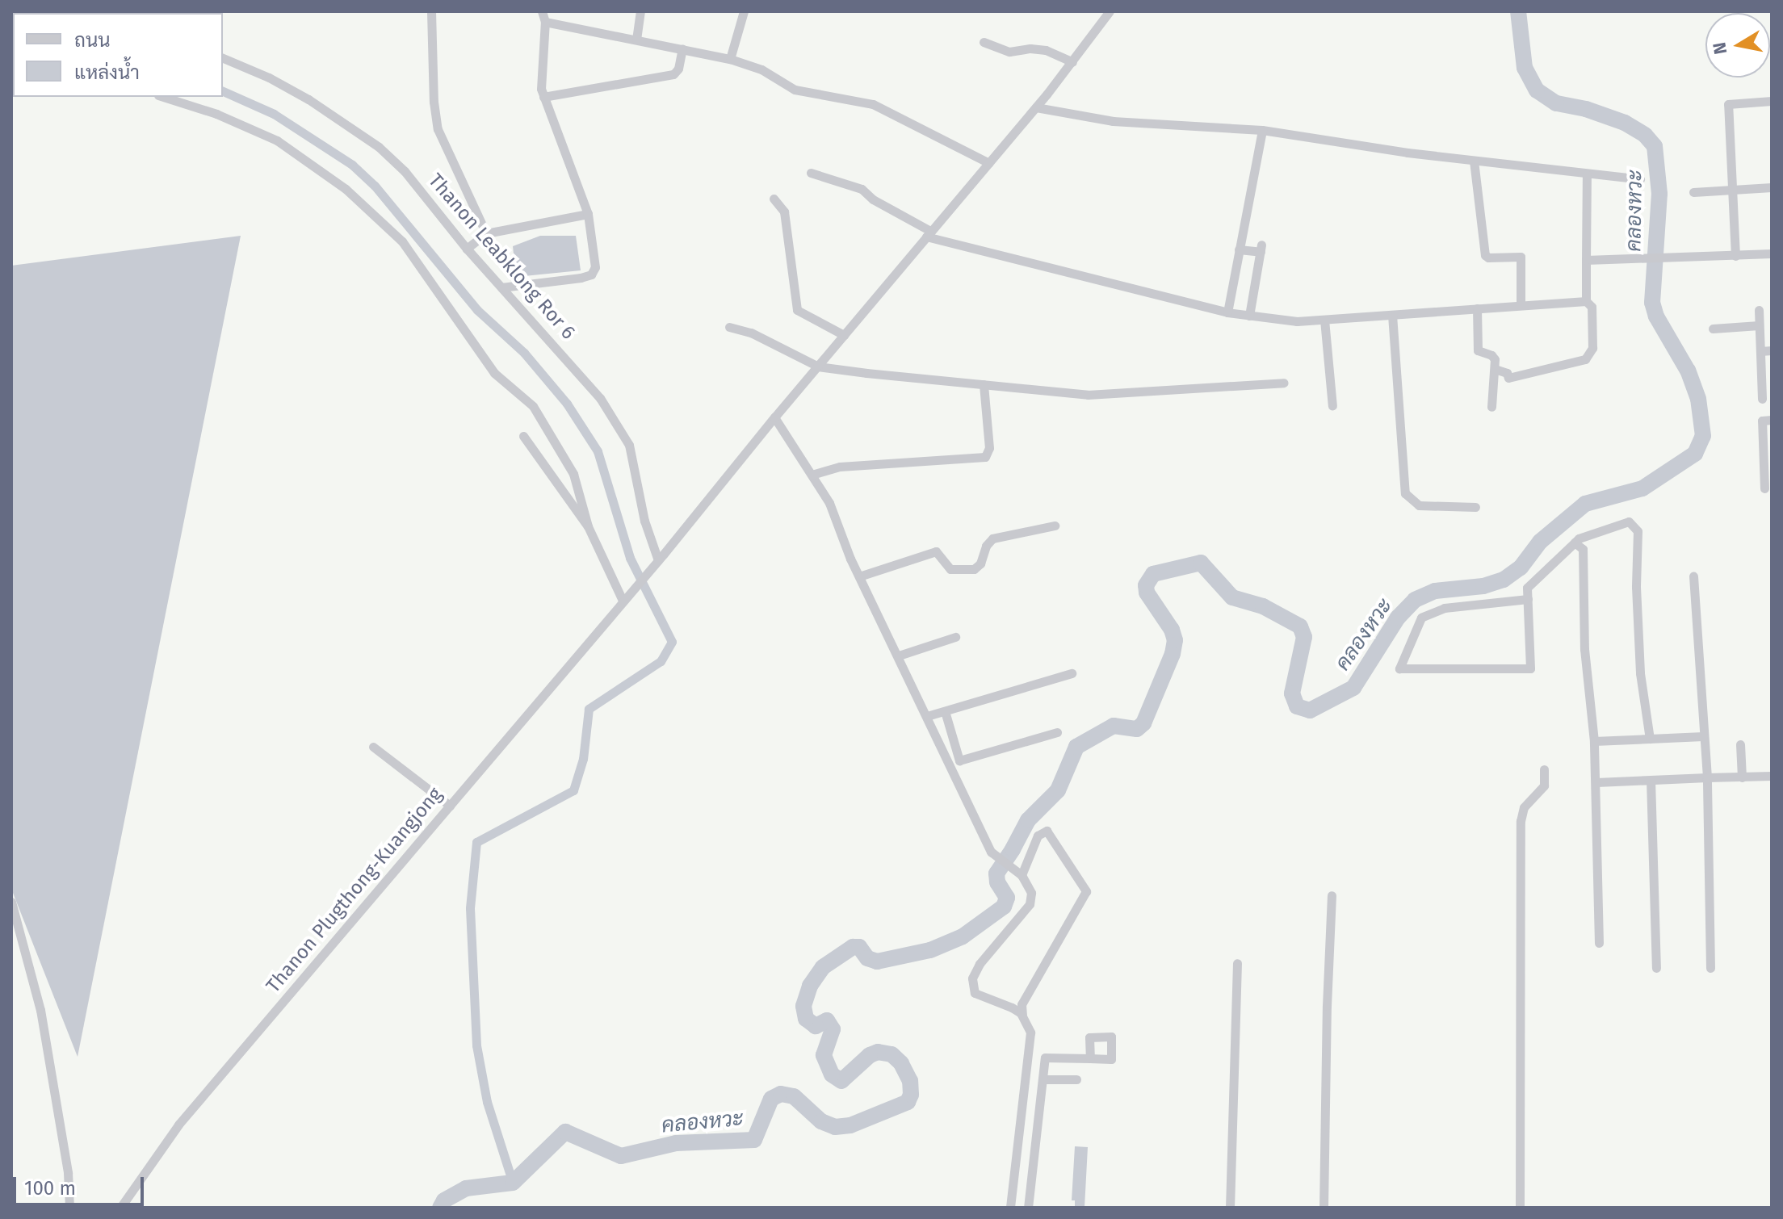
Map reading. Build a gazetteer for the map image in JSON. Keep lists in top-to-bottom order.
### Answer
{
  "streets": {
    "street": ["Thanon Leabklong Ror 6", "Thanon Plugthong-Kuangjong"]
  },
  "crossings": [
    ["Thanon Leabklong Ror 6", "Thanon Plugthong-Kuangjong"]
  ],
  "water": ["คลองหวะ"],
  "legend": ["ถนน", "แหล่งน้ำ"],
  "scale_bar": "100 m",
  "north": "left"
}
